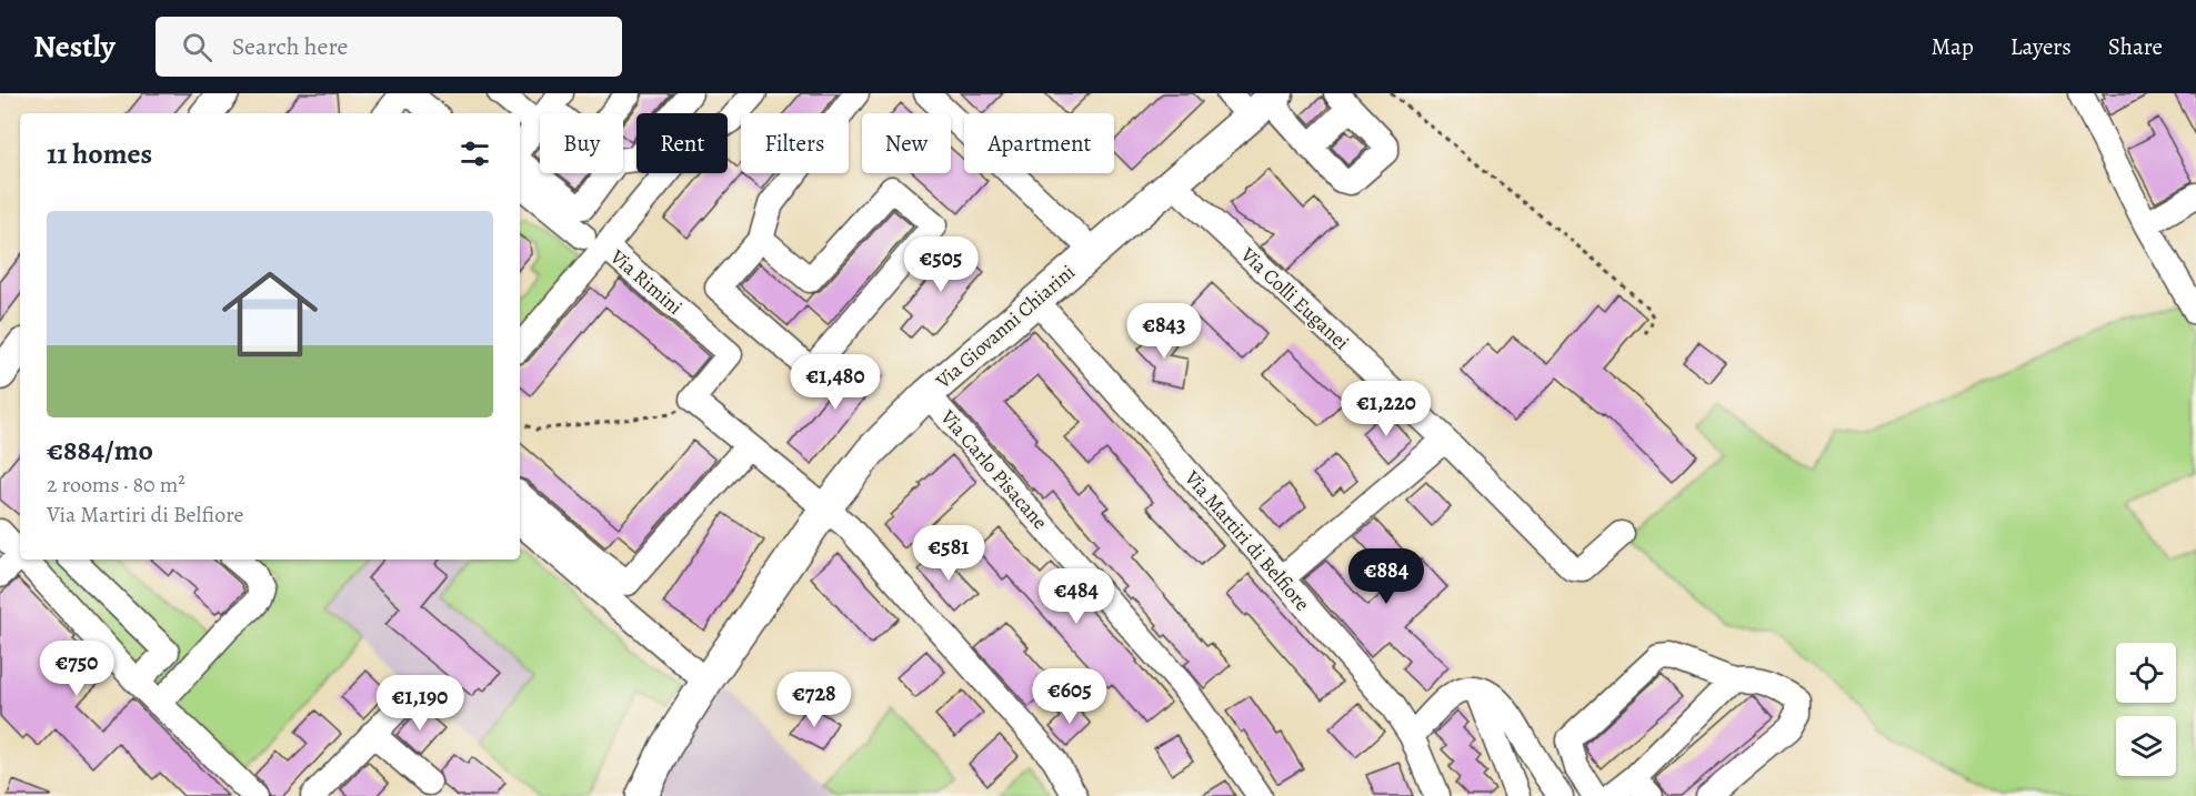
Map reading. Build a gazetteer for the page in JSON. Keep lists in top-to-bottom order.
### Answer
{
  "streets": {
    "main road": ["Via Giovanni Chiarini"],
    "street": [
      "Via Rimini",
      "Via Colli Euganei",
      "Via Carlo Pisacane",
      "Via Martiri di Belfiore"
    ]
  },
  "crossings": [
    ["Via Colli Euganei", "Via Giovanni Chiarini"],
    ["Via Giovanni Chiarini", "Via Carlo Pisacane"],
    ["Via Giovanni Chiarini", "Via Martiri di Belfiore"]
  ],
  "page": {
    "header": "Nestly",
    "search": "Search here",
    "nav": ["Map", "Layers", "Share"],
    "chip": [
      "Buy",
      "Rent",
      "Filters",
      "New",
      "Apartment"
    ],
    "heading": "11 homes",
    "list": [
      {
        "name": "€884/mo",
        "note": "2 rooms · 80 m² · Via Martiri di Belfiore"
      }
    ],
    "price": [
      "€505",
      "€843",
      "€1,480",
      "€1,220",
      "€581",
      "€884",
      "€484",
      "€750",
      "€605",
      "€728",
      "€1,190"
    ]
  }
}
